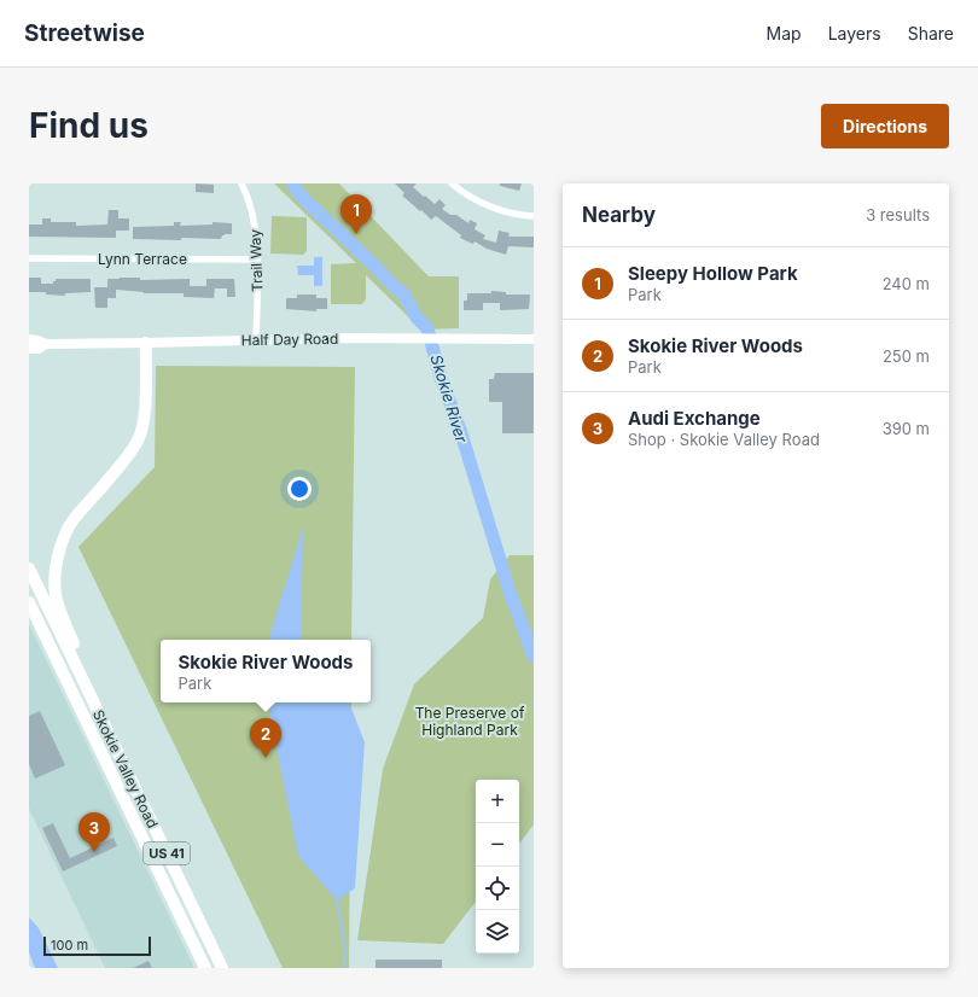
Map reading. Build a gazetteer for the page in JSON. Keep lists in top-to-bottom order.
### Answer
{
  "streets": {
    "highway": ["Skokie Valley Road", "US 41"],
    "main road": ["Half Day Road"],
    "street": ["Lynn Terrace", "Trail Way"]
  },
  "crossings": [
    ["Lynn Terrace", "Trail Way"],
    ["Trail Way", "Half Day Road"]
  ],
  "water": ["Skokie River"],
  "parks": ["The Preserve of Highland Park"],
  "scale_bar": "100 m",
  "page": {
    "header": "Streetwise",
    "nav": ["Map", "Layers", "Share"],
    "buttons": "Directions",
    "title": "Find us",
    "heading": ["Nearby", "3 results"],
    "pins": ["1", "2", "3"],
    "list": [
      {
        "mark": "1",
        "name": "Sleepy Hollow Park",
        "note": "Park",
        "value": "240 m"
      },
      {
        "mark": "2",
        "name": "Skokie River Woods",
        "note": "Park",
        "value": "250 m"
      },
      {
        "mark": "3",
        "name": "Audi Exchange",
        "note": "Shop · Skokie Valley Road",
        "value": "390 m"
      }
    ],
    "popup": ["Skokie River Woods", "Park"],
    "map_buttons": ["+", "−"],
    "scale": "100 m"
  }
}
